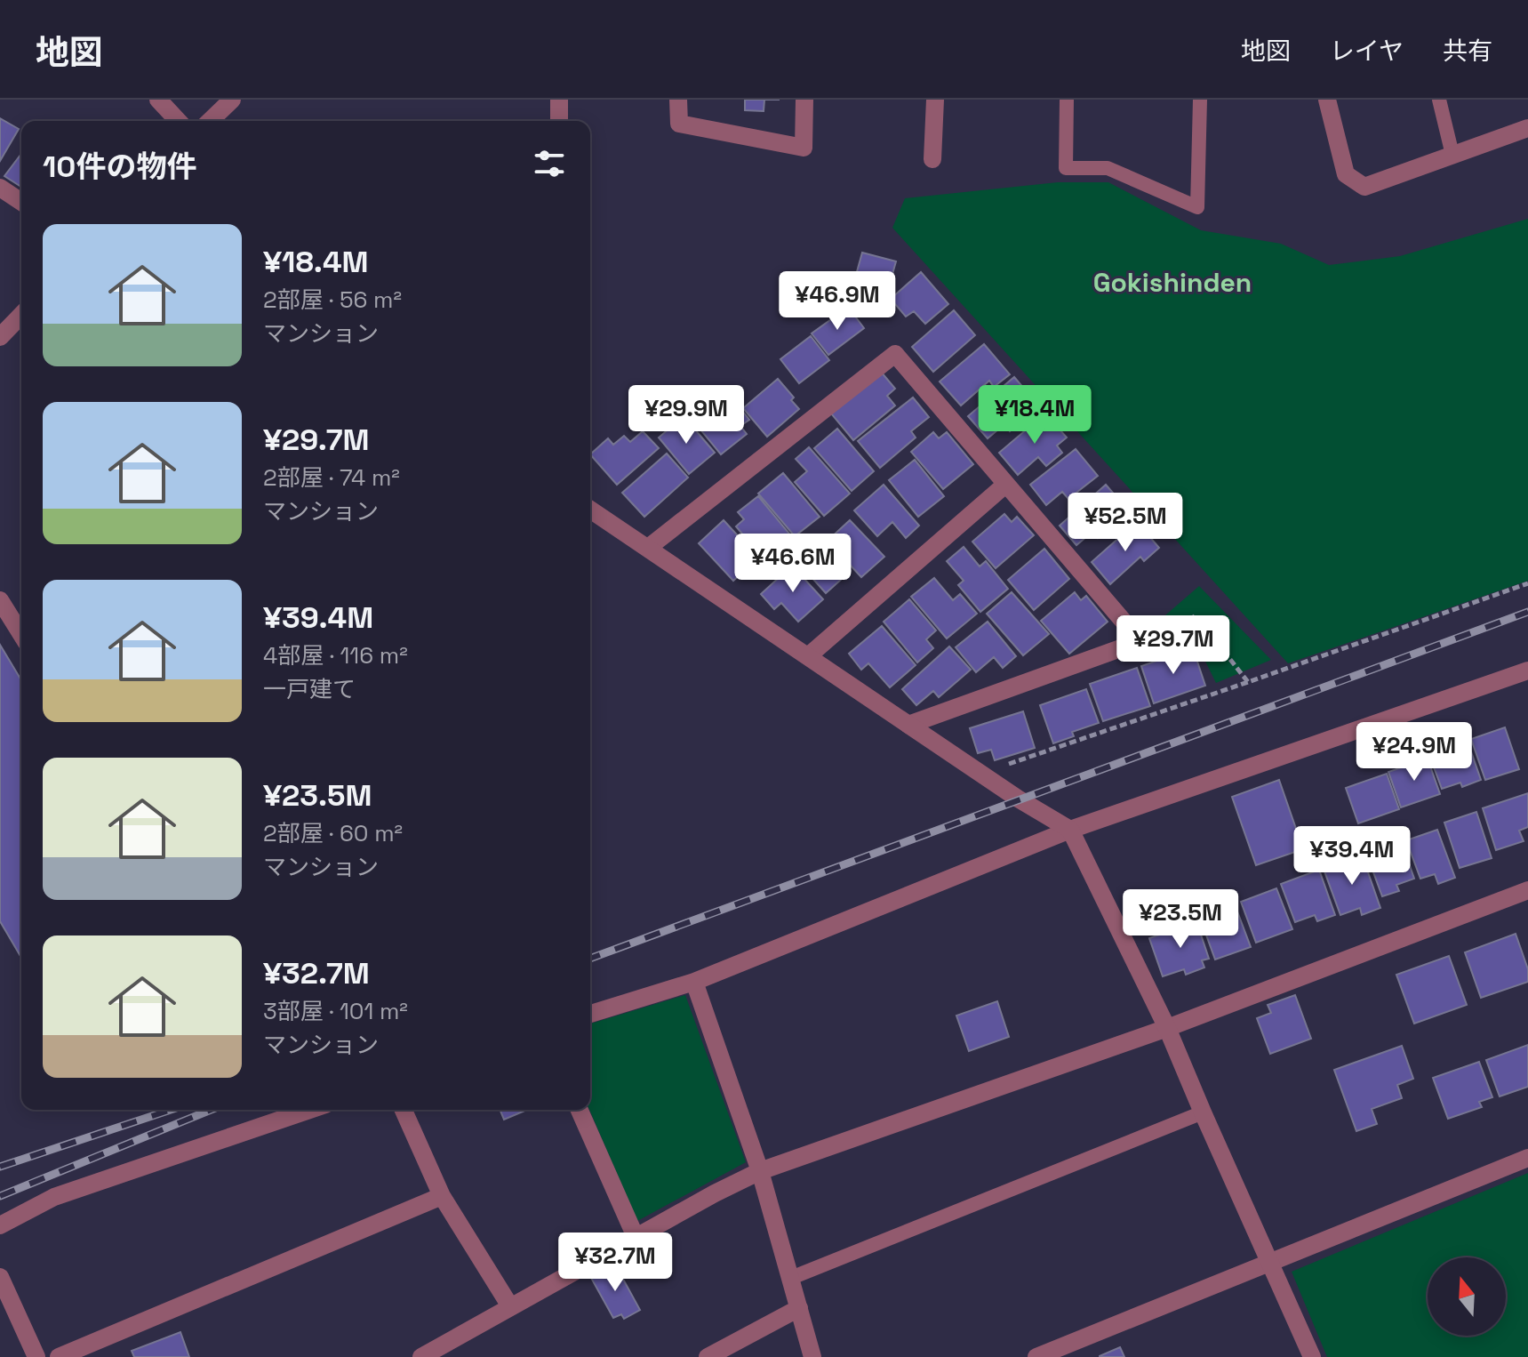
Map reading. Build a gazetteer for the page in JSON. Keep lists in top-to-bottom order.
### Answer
{
  "districts": ["Gokishinden"],
  "north": "top",
  "page": {
    "header": "地図",
    "nav": ["地図", "レイヤ", "共有"],
    "heading": "10件の物件",
    "list": [
      {
        "name": "¥18.4M",
        "note": "2部屋 · 56 m² · マンション"
      },
      {
        "name": "¥29.7M",
        "note": "2部屋 · 74 m² · マンション"
      },
      {
        "name": "¥39.4M",
        "note": "4部屋 · 116 m² · 一戸建て"
      },
      {
        "name": "¥23.5M",
        "note": "2部屋 · 60 m² · マンション"
      },
      {
        "name": "¥32.7M",
        "note": "3部屋 · 101 m² · マンション"
      }
    ],
    "price": [
      "¥46.9M",
      "¥29.9M",
      "¥18.4M",
      "¥52.5M",
      "¥46.6M",
      "¥29.7M",
      "¥24.9M",
      "¥39.4M",
      "¥23.5M",
      "¥32.7M"
    ]
  }
}
